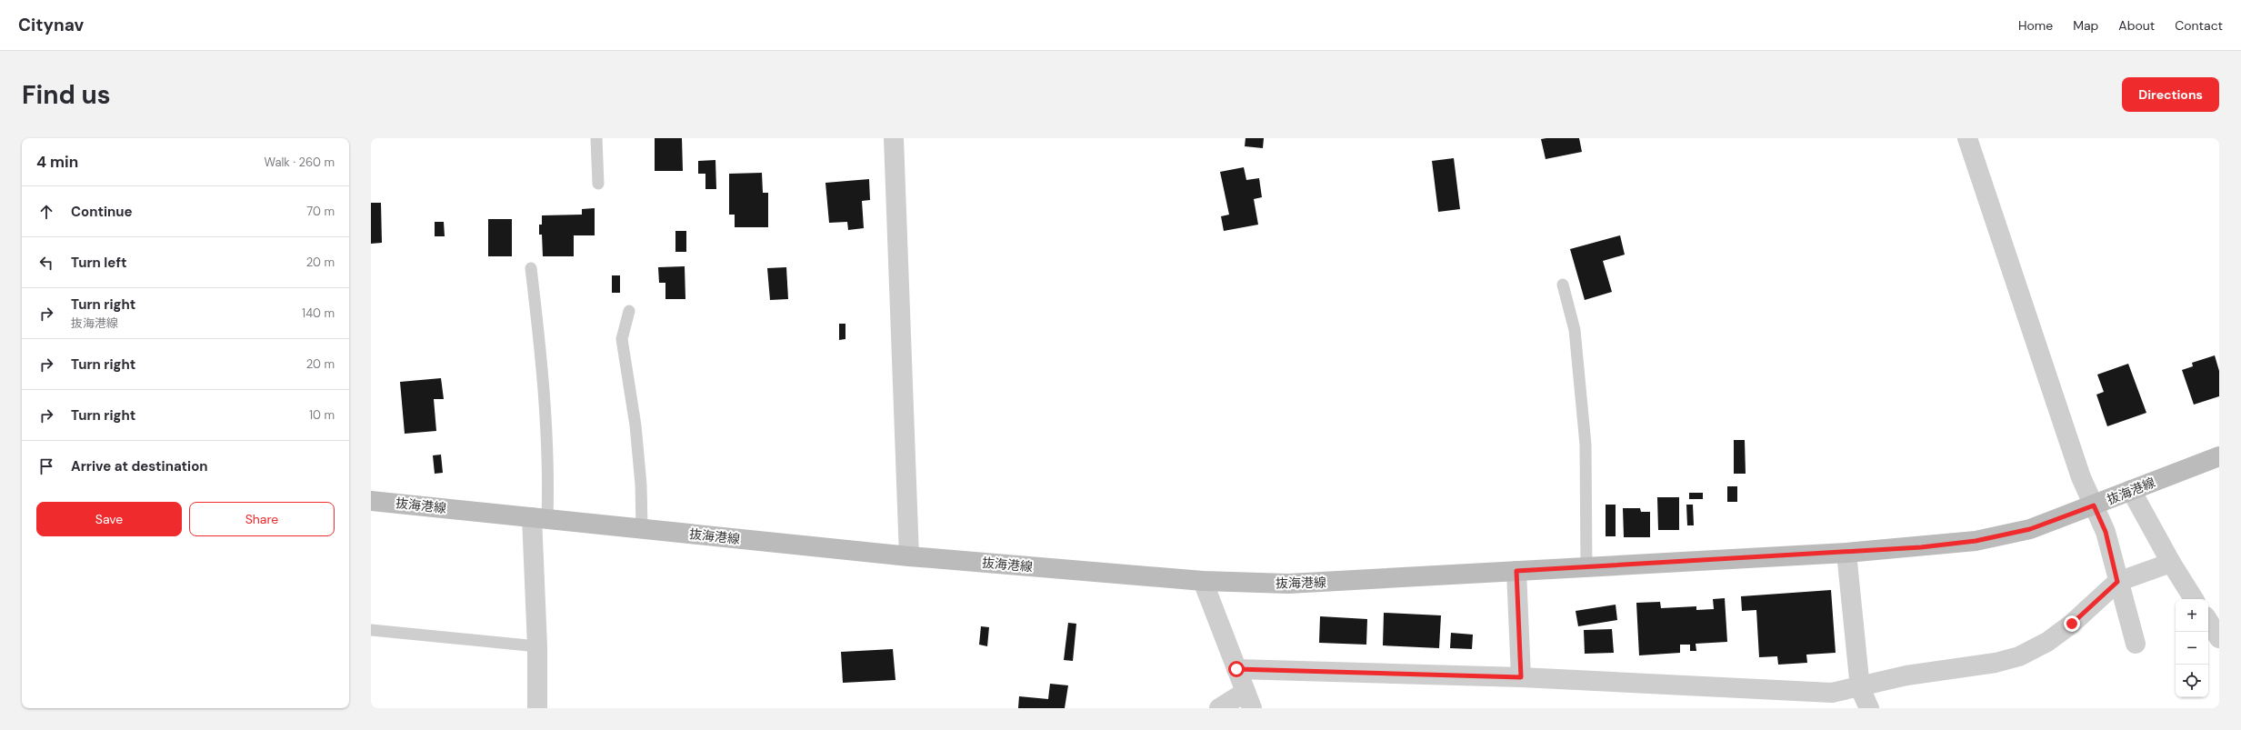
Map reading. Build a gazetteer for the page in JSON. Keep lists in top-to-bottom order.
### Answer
{
  "streets": {
    "main road": ["抜海港線"]
  },
  "page": {
    "header": "Citynav",
    "nav": [
      "Home",
      "Map",
      "About",
      "Contact"
    ],
    "buttons": [
      "Directions",
      ["Save", "Share"]
    ],
    "title": "Find us",
    "heading": ["4 min", "Walk · 260 m"],
    "list": [
      ["Continue", "70 m"],
      ["Turn left", "20 m"],
      ["Turn right", "抜海港線", "140 m"],
      ["Turn right", "20 m"],
      ["Turn right", "10 m"],
      "Arrive at destination"
    ],
    "map_buttons": ["+", "−"]
  }
}
